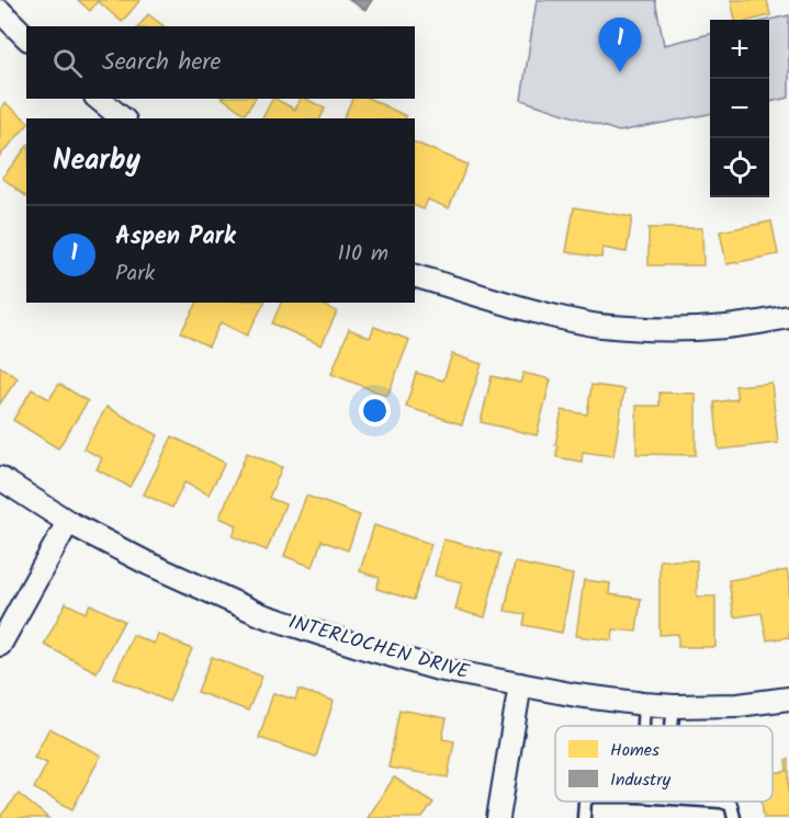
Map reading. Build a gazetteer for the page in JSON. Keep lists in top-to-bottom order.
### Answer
{
  "streets": {
    "street": ["INTERLOCHEN DRIVE"]
  },
  "legend": ["Homes", "Industry"],
  "page": {
    "pins": "1",
    "map_buttons": ["+", "−"],
    "search": "Search here",
    "heading": "Nearby",
    "list": [
      {
        "mark": "1",
        "name": "Aspen Park",
        "note": "Park",
        "value": "110 m"
      }
    ]
  }
}
